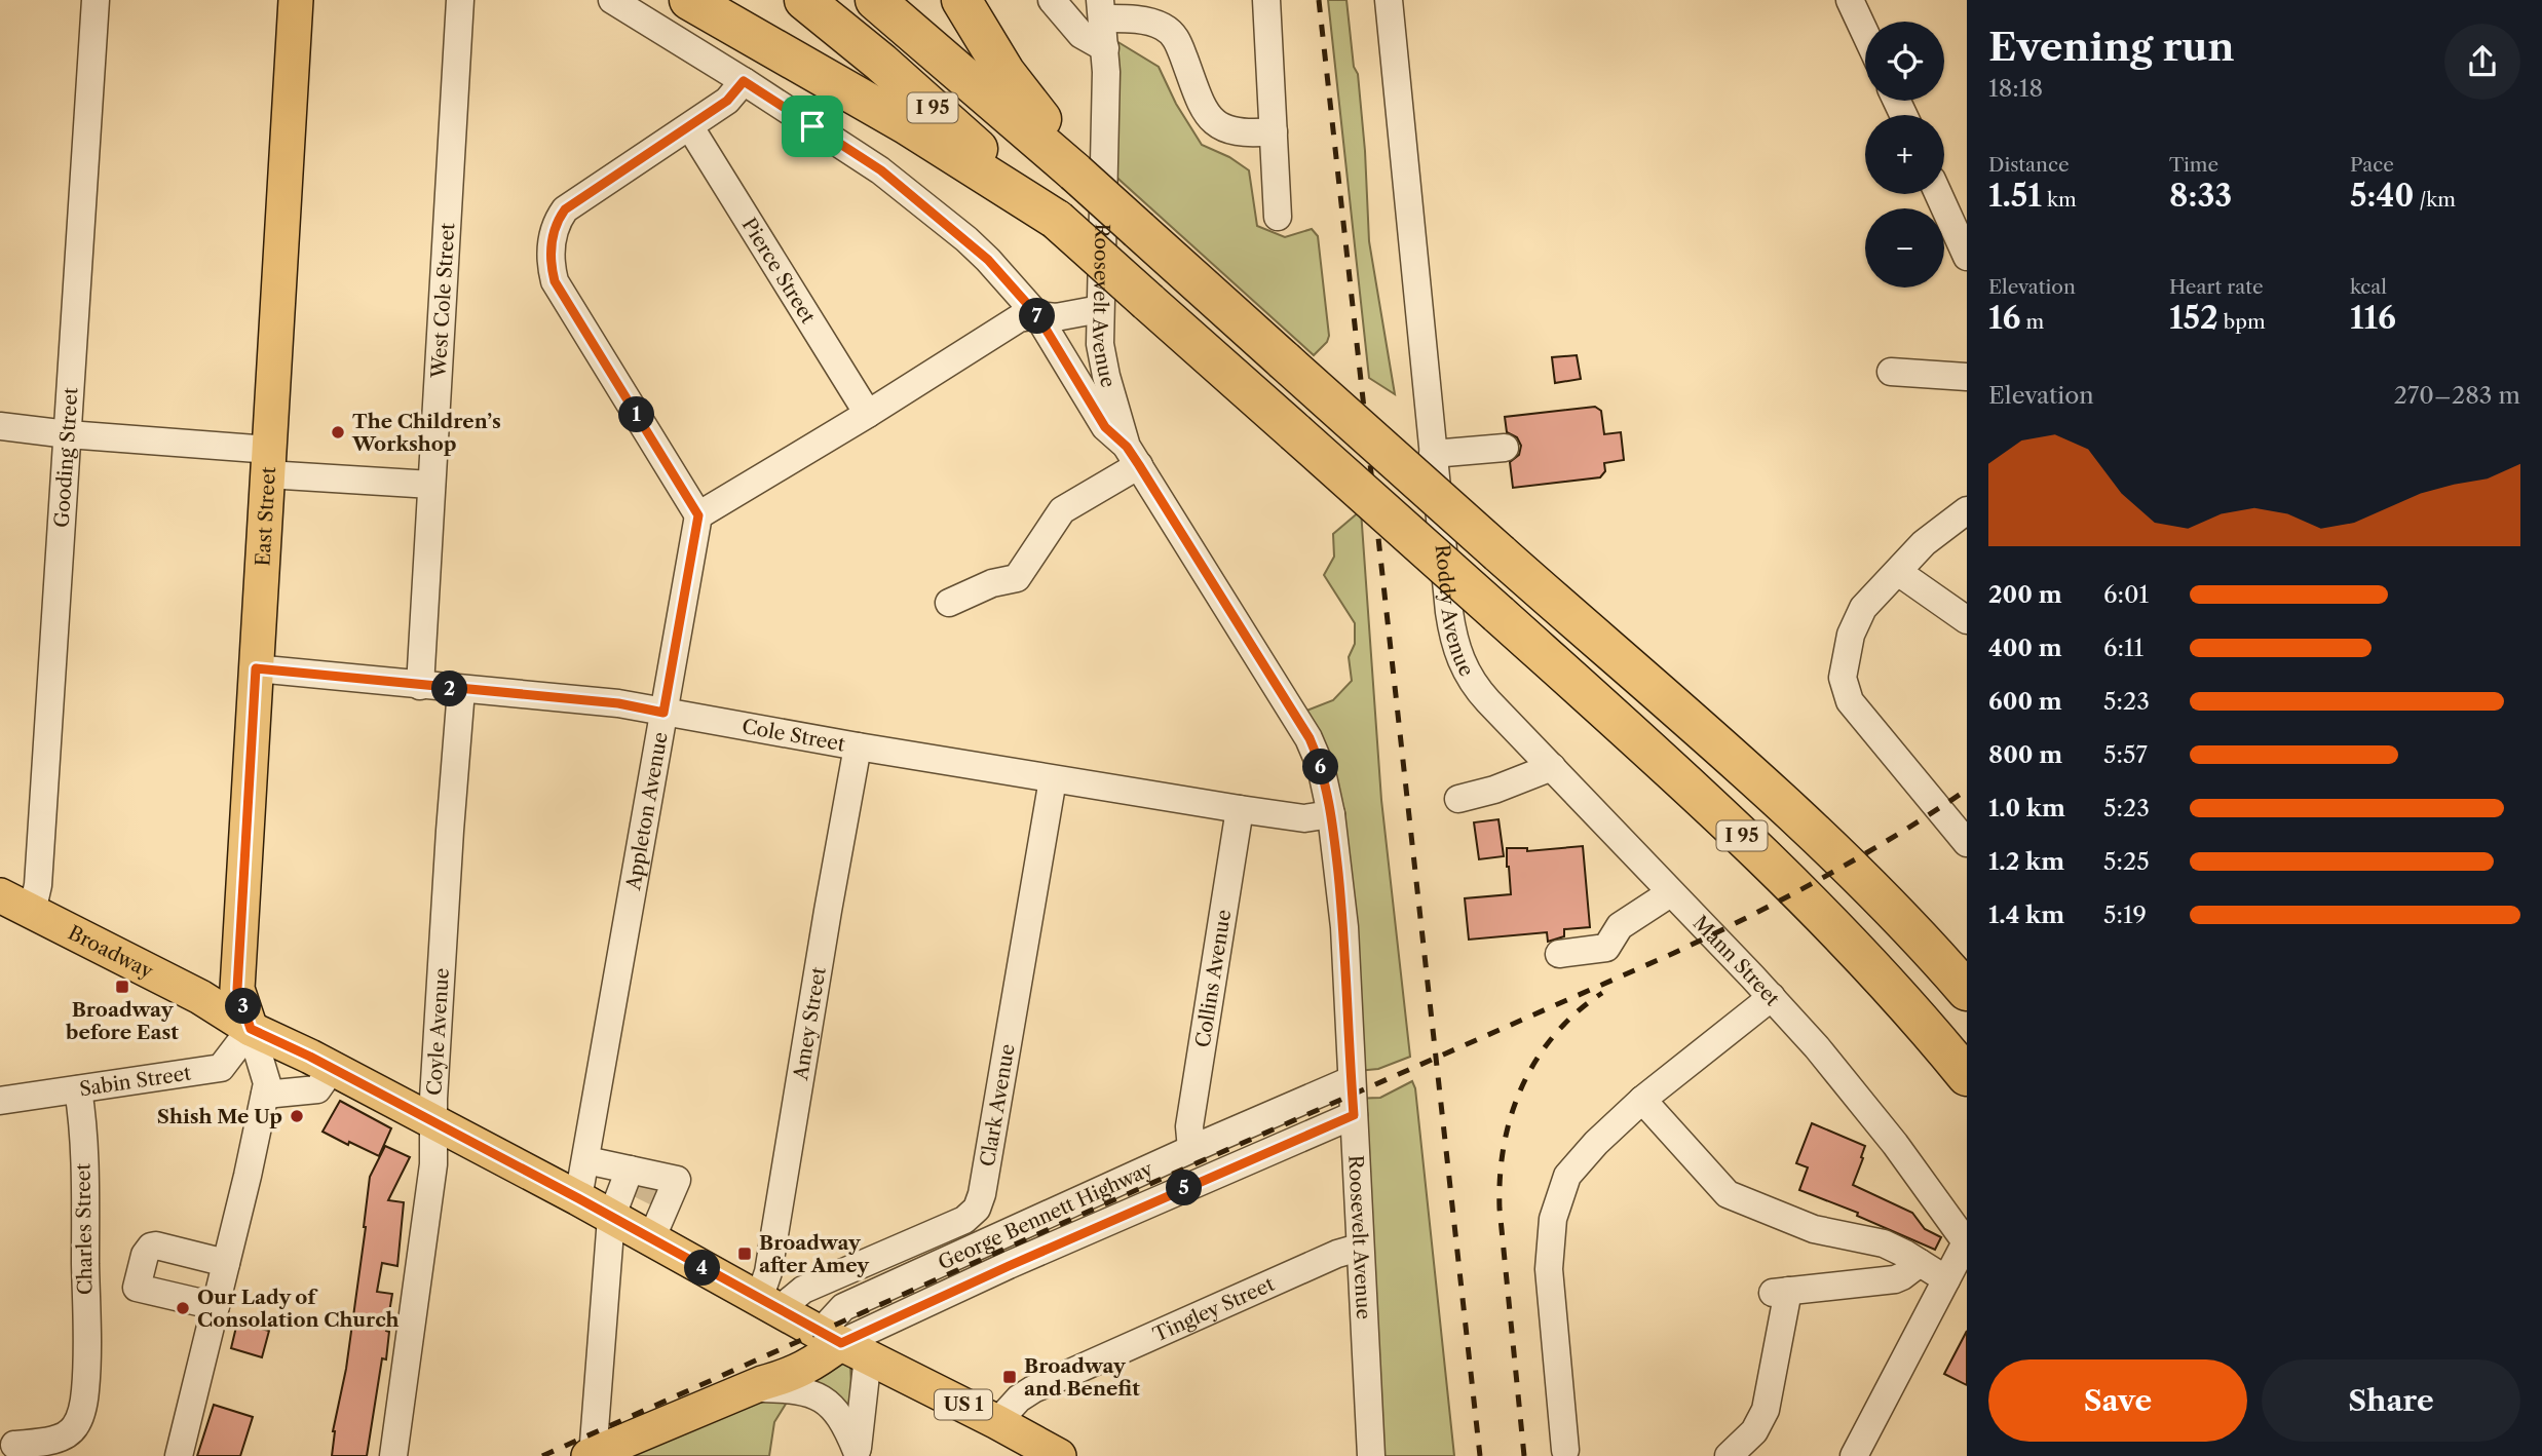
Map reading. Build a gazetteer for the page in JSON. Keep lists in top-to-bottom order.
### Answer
{
  "streets": {
    "highway": ["I 95"],
    "main road": [
      "East Street",
      "Broadway",
      "George Bennett Highway",
      "US 1"
    ],
    "street": [
      "Pierce Street",
      "West Cole Street",
      "Roosevelt Avenue",
      "Gooding Street",
      "Roddy Avenue",
      "Cole Street",
      "Appleton Avenue",
      "Mann Street",
      "Collins Avenue",
      "Amey Street",
      "Coyle Avenue",
      "Sabin Street",
      "Clark Avenue",
      "Charles Street",
      "Tingley Street"
    ]
  },
  "crossings": [
    ["West Cole Street", "Cole Street"],
    ["Roosevelt Avenue", "Cole Street"],
    ["Roosevelt Avenue", "George Bennett Highway"],
    ["Roosevelt Avenue", "Tingley Street"],
    ["Gooding Street", "Broadway"],
    ["East Street", "Cole Street"],
    ["East Street", "Broadway"],
    ["East Street", "Sabin Street"],
    ["Roddy Avenue", "Mann Street"],
    ["Cole Street", "Appleton Avenue"],
    ["Cole Street", "Collins Avenue"],
    ["Cole Street", "Amey Street"],
    ["Cole Street", "Coyle Avenue"],
    ["Cole Street", "Clark Avenue"],
    ["Appleton Avenue", "Broadway"],
    ["Broadway", "Amey Street"],
    ["Broadway", "Coyle Avenue"],
    ["Broadway", "Sabin Street"],
    ["Broadway", "Clark Avenue"],
    ["Broadway", "George Bennett Highway"],
    ["Broadway", "Tingley Street"],
    ["Collins Avenue", "George Bennett Highway"],
    ["Amey Street", "Clark Avenue"],
    ["Sabin Street", "Charles Street"]
  ],
  "places": {
    "other": ["The Children’s Workshop", "Shish Me Up", "Our Lady of Consolation Church"],
    "transit": ["Broadway before East", "Broadway after Amey", "Broadway and Benefit"]
  },
  "page": {
    "heading": ["Evening run", "18:18"],
    "map_buttons": ["+", "−"],
    "stats": [
      ["Distance", "1.51 km"],
      ["Time", "8:33"],
      ["Pace", "5:40 /km"],
      ["Elevation", "16 m"],
      ["Heart rate", "152 bpm"],
      ["kcal", "116"]
    ],
    "pins": [
      "7",
      "1",
      "2",
      "6",
      "3",
      "5",
      "4"
    ],
    "chart": ["Elevation", "270–283 m"],
    "list": [
      {
        "name": "200 m",
        "note": "6:01"
      },
      {
        "name": "400 m",
        "note": "6:11"
      },
      {
        "name": "600 m",
        "note": "5:23"
      },
      {
        "name": "800 m",
        "note": "5:57"
      },
      {
        "name": "1.0 km",
        "note": "5:23"
      },
      {
        "name": "1.2 km",
        "note": "5:25"
      },
      {
        "name": "1.4 km",
        "note": "5:19"
      }
    ],
    "buttons": ["Save", "Share"]
  }
}
